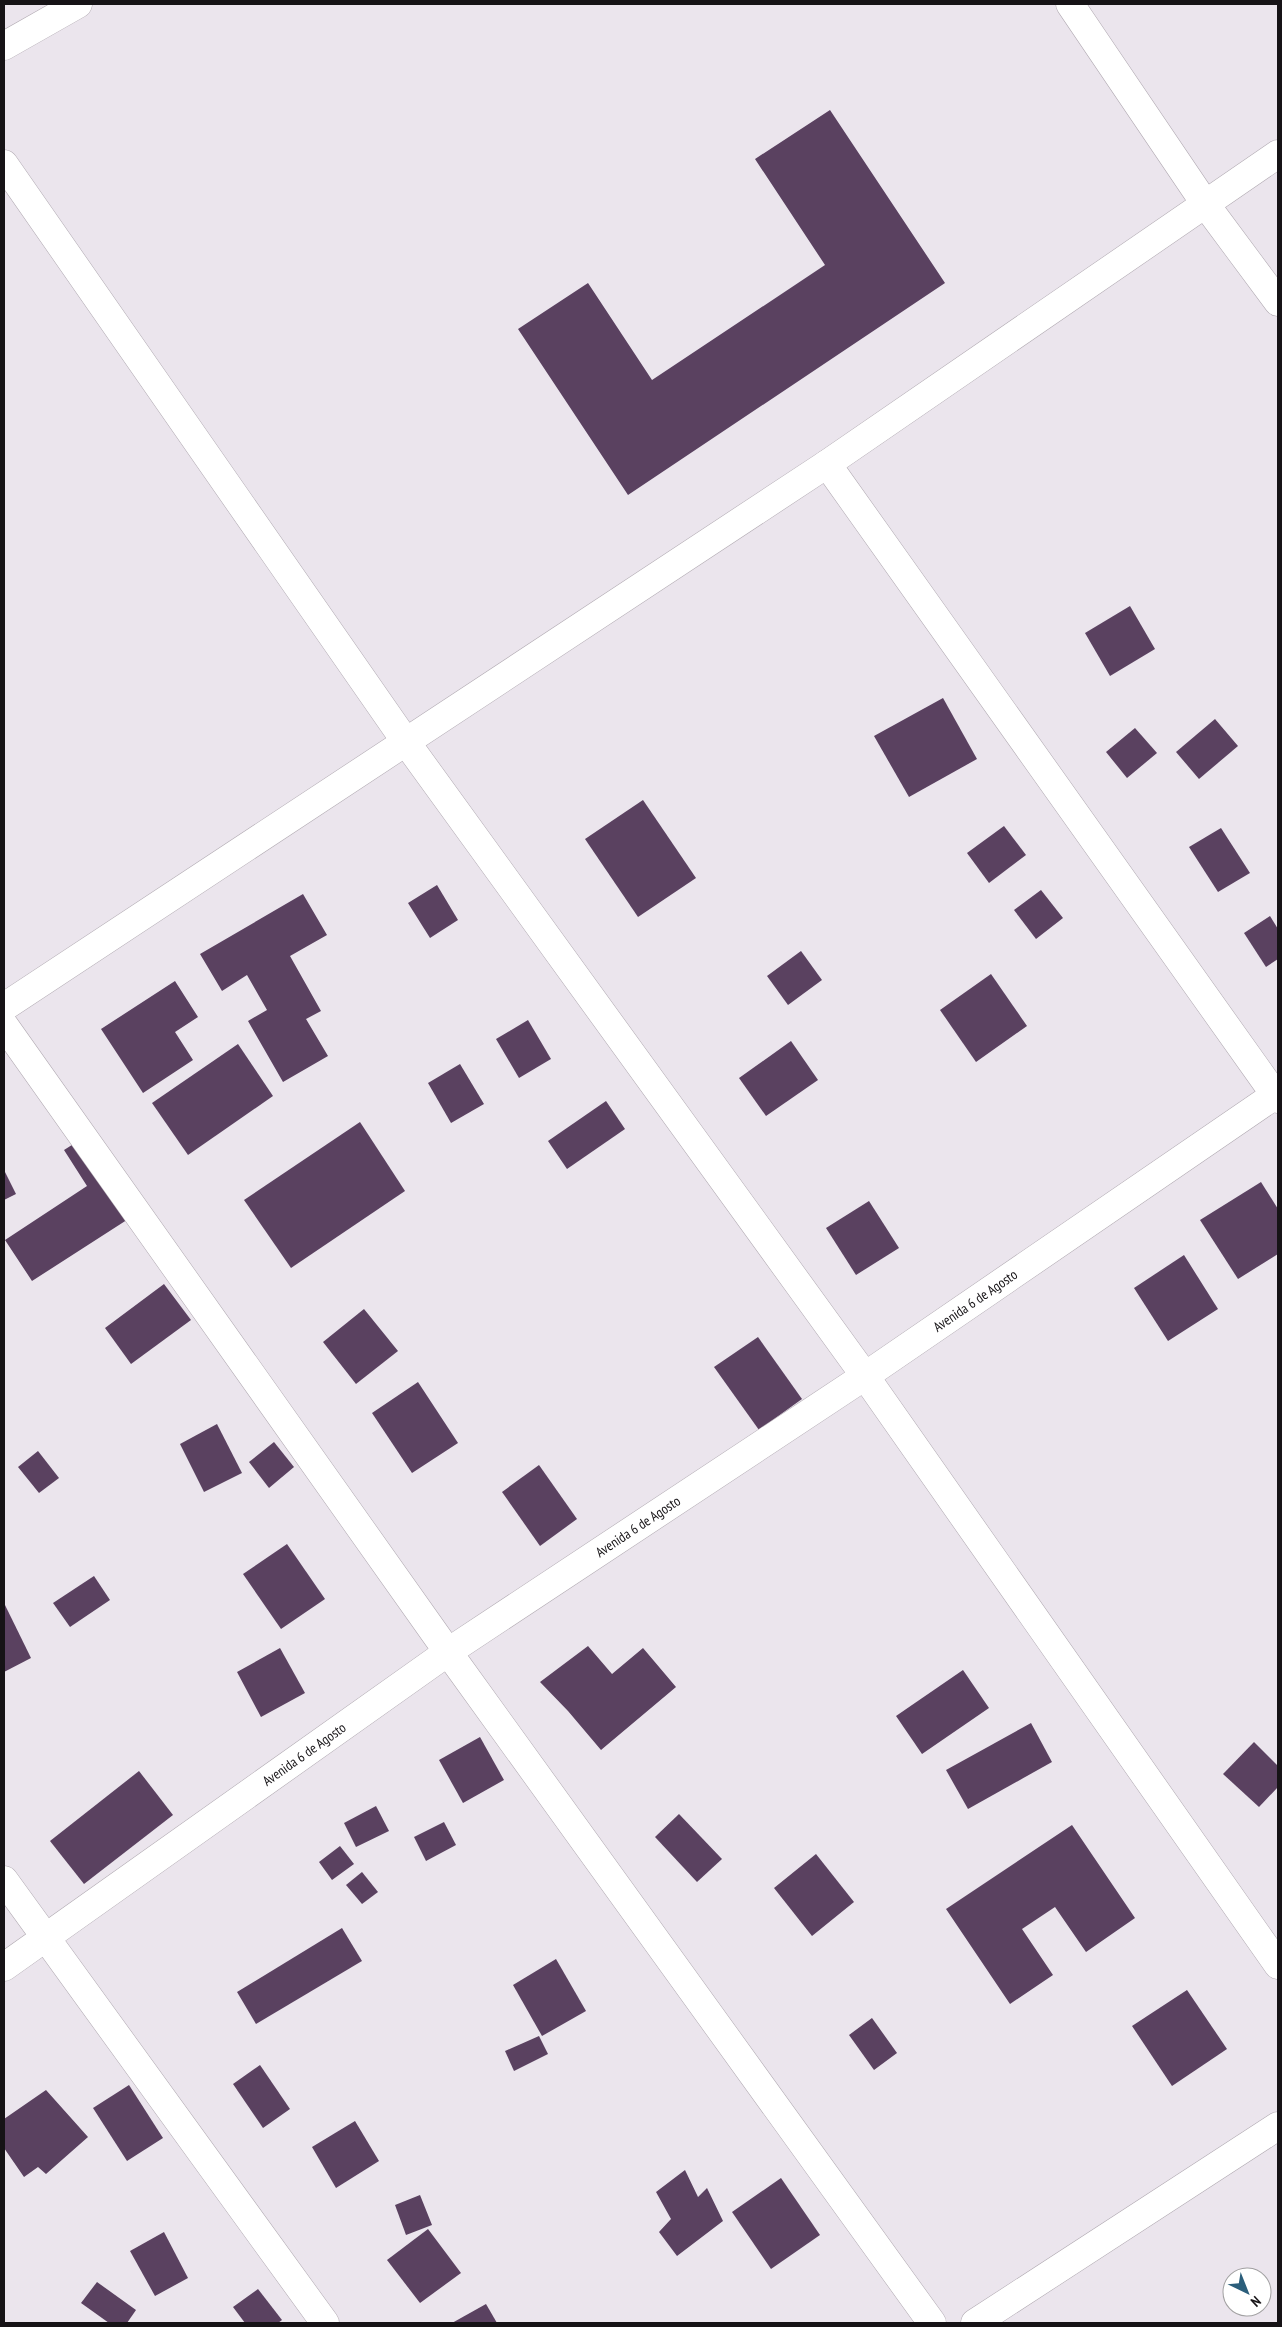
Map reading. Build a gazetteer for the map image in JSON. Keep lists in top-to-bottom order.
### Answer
{
  "streets": {
    "street": ["Avenida 6 de Agosto"]
  },
  "north": "bottom right"
}
